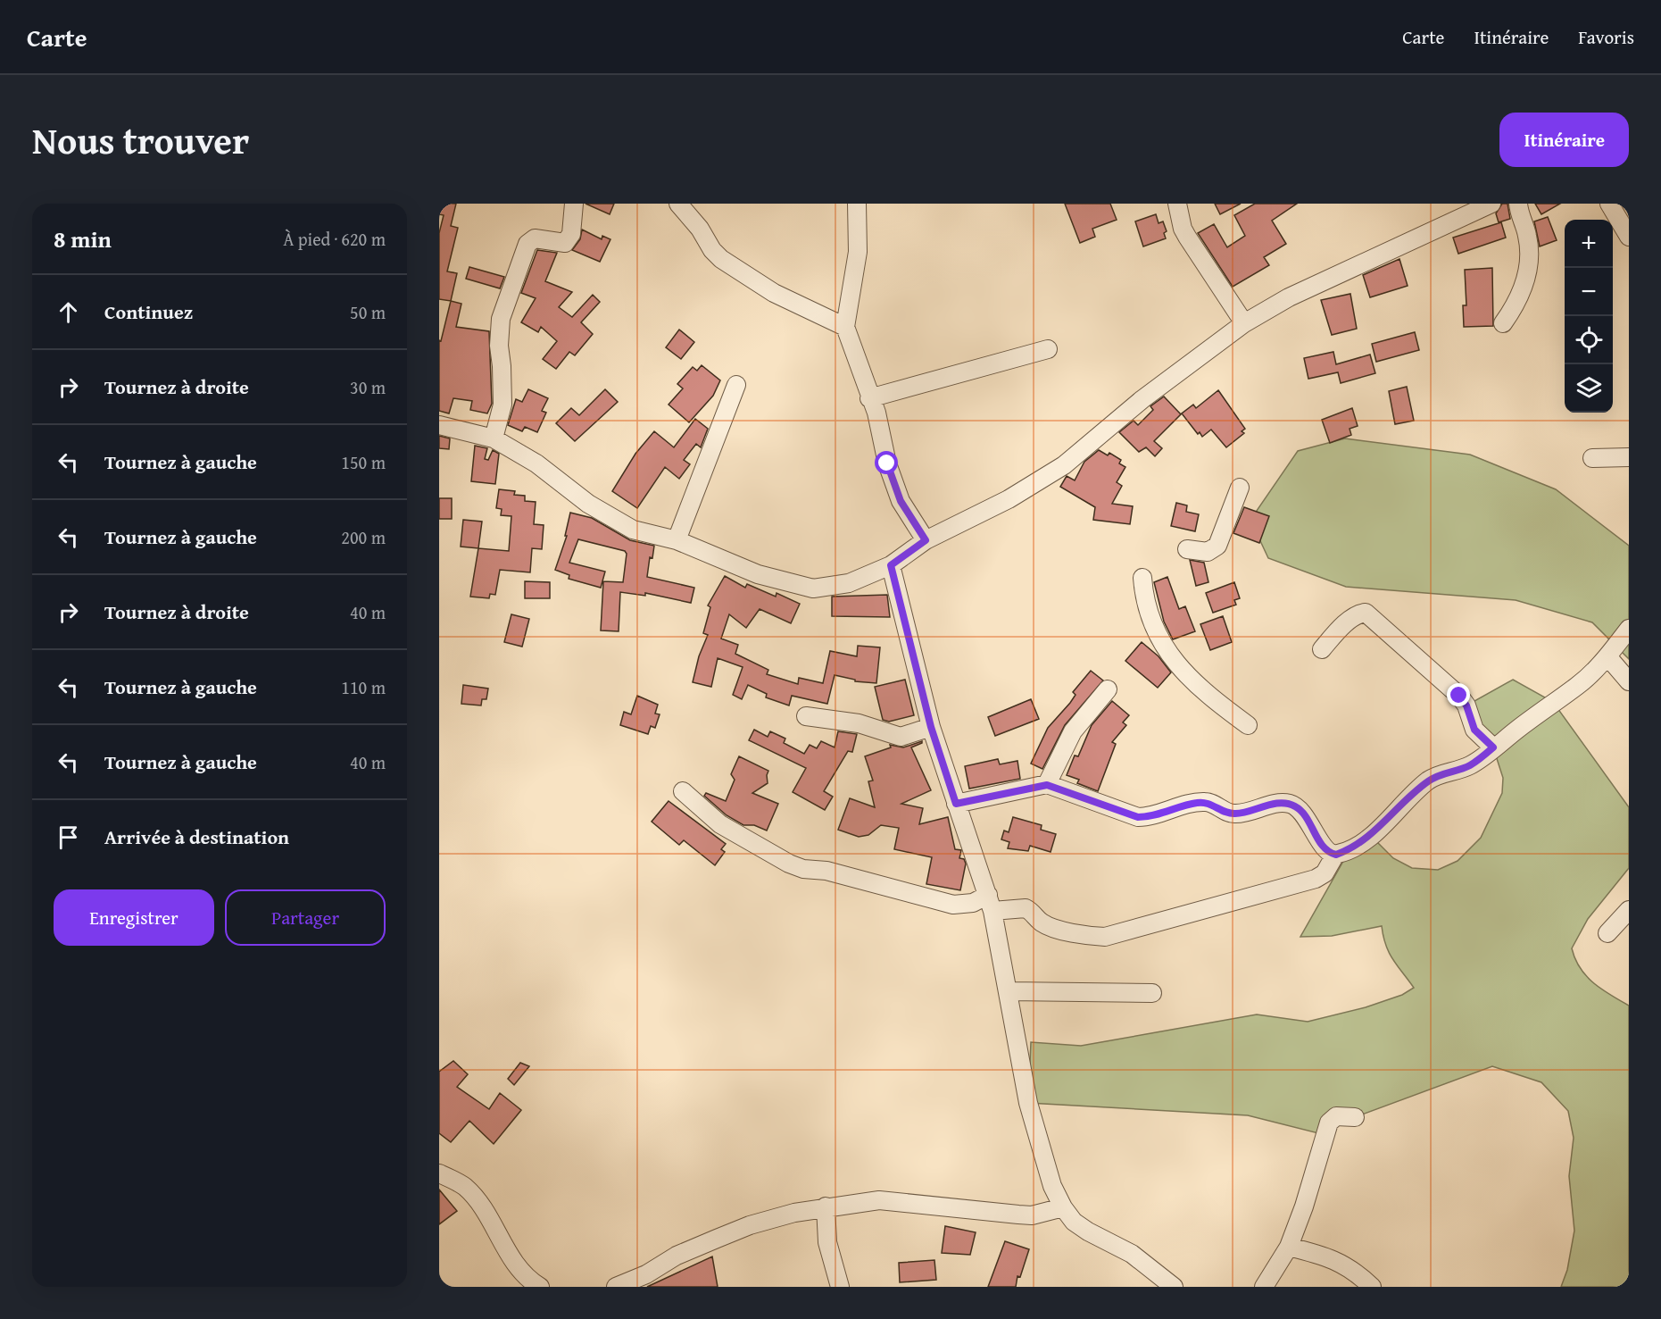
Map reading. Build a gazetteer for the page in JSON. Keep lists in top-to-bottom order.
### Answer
{
  "page": {
    "header": "Carte",
    "nav": ["Carte", "Itinéraire", "Favoris"],
    "title": "Nous trouver",
    "buttons": [
      "Itinéraire",
      ["Enregistrer", "Partager"]
    ],
    "heading": ["8 min", "À pied · 620 m"],
    "map_buttons": ["+", "−"],
    "list": [
      ["Continuez", "50 m"],
      ["Tournez à droite", "30 m"],
      ["Tournez à gauche", "150 m"],
      ["Tournez à gauche", "200 m"],
      ["Tournez à droite", "40 m"],
      ["Tournez à gauche", "110 m"],
      ["Tournez à gauche", "40 m"],
      "Arrivée à destination"
    ]
  }
}
